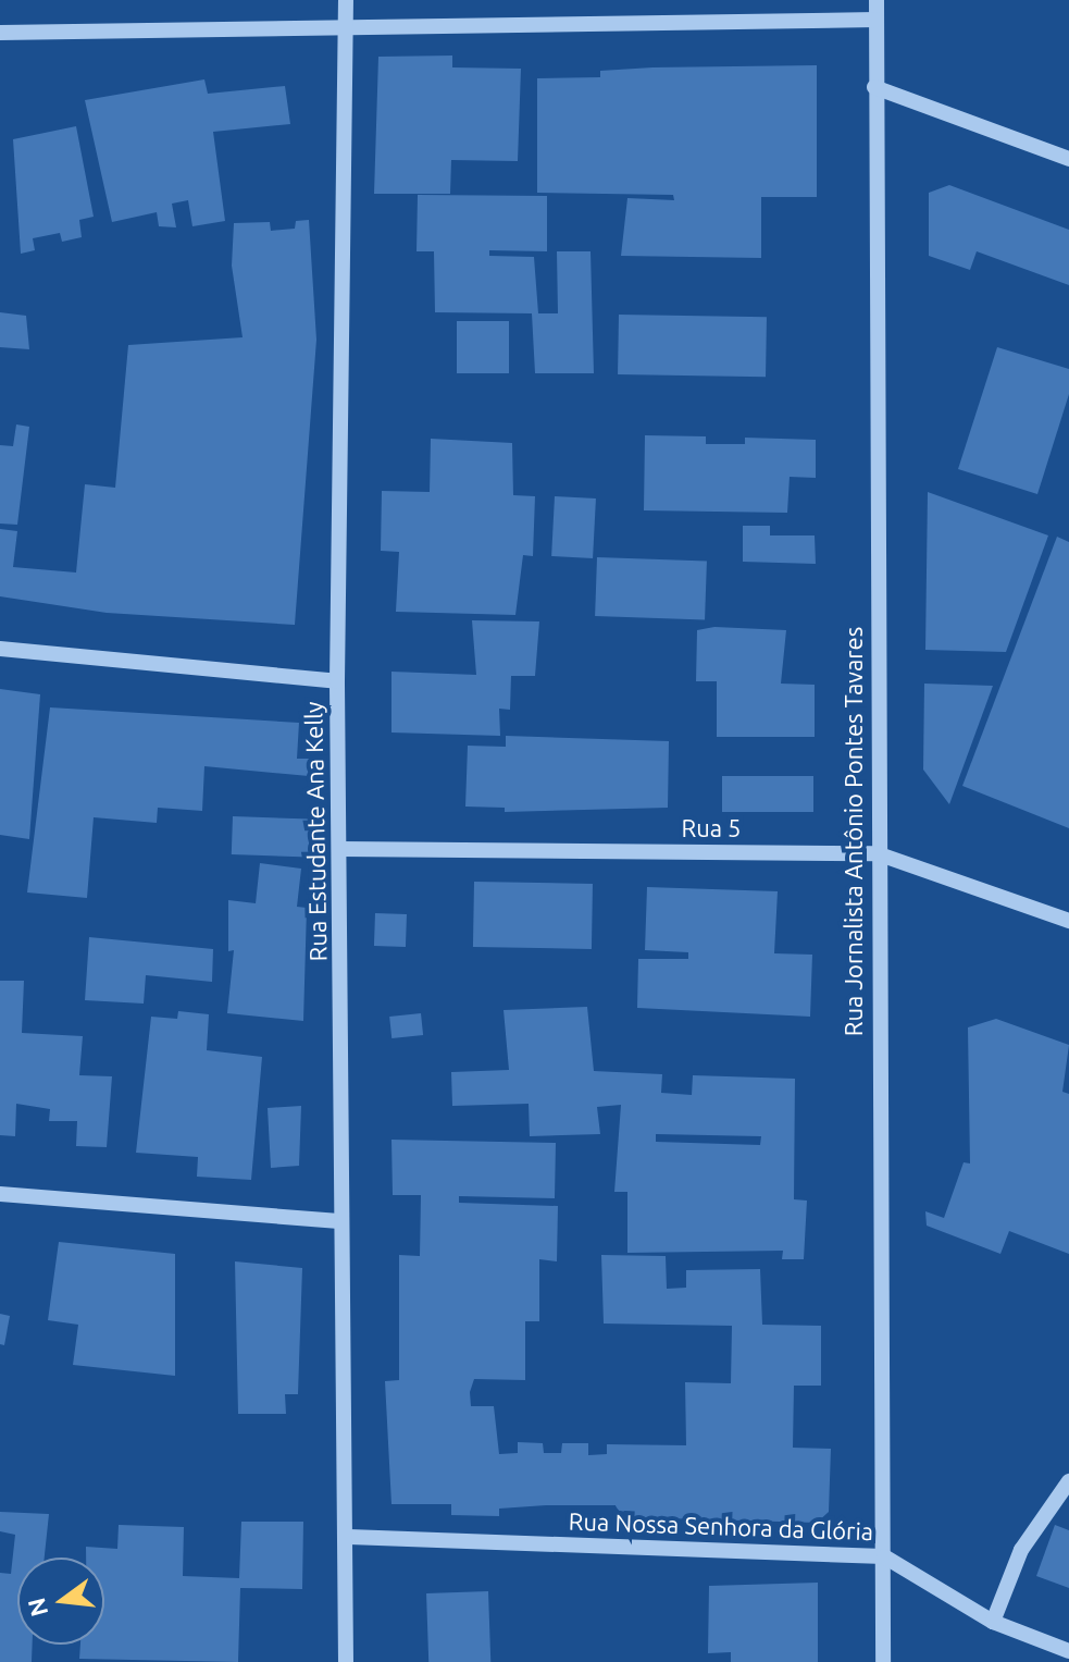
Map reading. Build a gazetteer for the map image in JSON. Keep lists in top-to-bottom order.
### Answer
{
  "streets": {
    "street": [
      "Rua 5",
      "Rua Estudante Ana Kelly",
      "Rua Jornalista Antônio Pontes Tavares",
      "Rua Nossa Senhora da Glória"
    ]
  },
  "crossings": [
    ["Rua 5", "Rua Estudante Ana Kelly"],
    ["Rua 5", "Rua Jornalista Antônio Pontes Tavares"],
    ["Rua Estudante Ana Kelly", "Rua Nossa Senhora da Glória"],
    ["Rua Jornalista Antônio Pontes Tavares", "Rua Nossa Senhora da Glória"]
  ],
  "north": "left"
}
